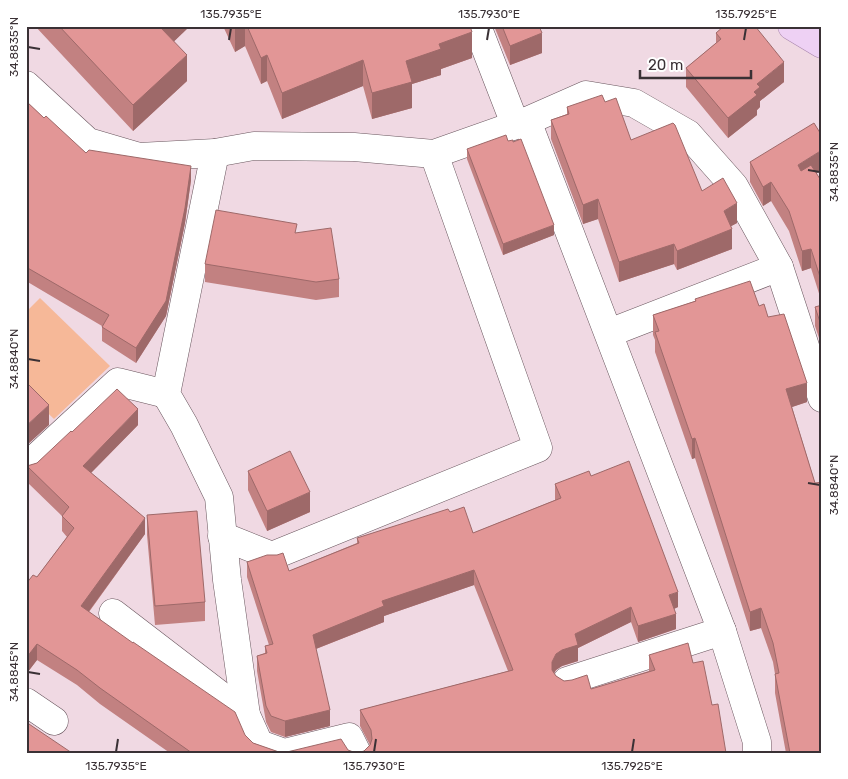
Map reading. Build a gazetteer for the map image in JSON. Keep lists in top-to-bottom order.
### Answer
{
  "scale_bar": "20 m",
  "coordinates": [
    "135.7935°E",
    "135.7930°E",
    "135.7925°E",
    "34.8835°N",
    "34.8840°N",
    "34.8845°N"
  ]
}
